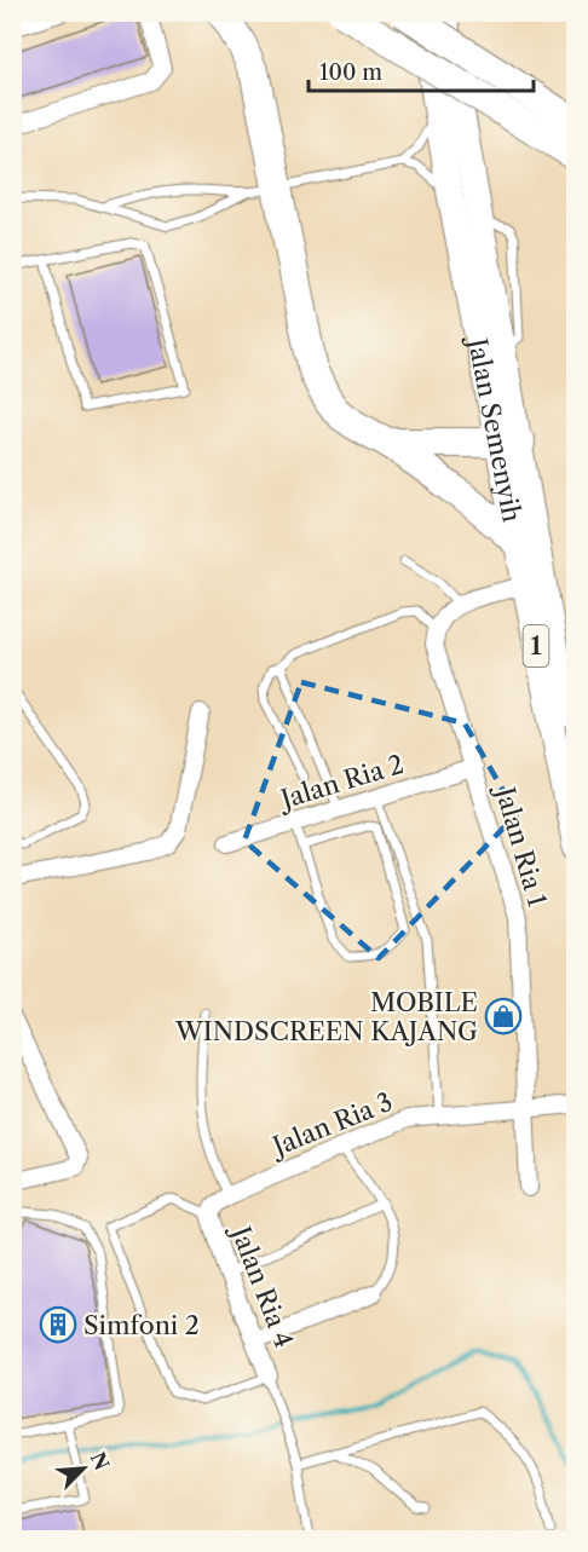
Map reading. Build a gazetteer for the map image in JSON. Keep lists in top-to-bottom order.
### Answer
{
  "streets": {
    "main road": ["Jalan Semenyih", "1"],
    "street": [
      "Jalan Ria 2",
      "Jalan Ria 1",
      "Jalan Ria 3",
      "Jalan Ria 4"
    ]
  },
  "crossings": [
    ["Jalan Ria 2", "Jalan Ria 1"],
    ["Jalan Ria 1", "Jalan Ria 3"],
    ["Jalan Ria 3", "Jalan Ria 4"]
  ],
  "places": {
    "shop": ["MOBILE WINDSCREEN KAJANG"],
    "building": ["Simfoni 2"]
  },
  "scale_bar": "100 m",
  "north": "top right"
}
